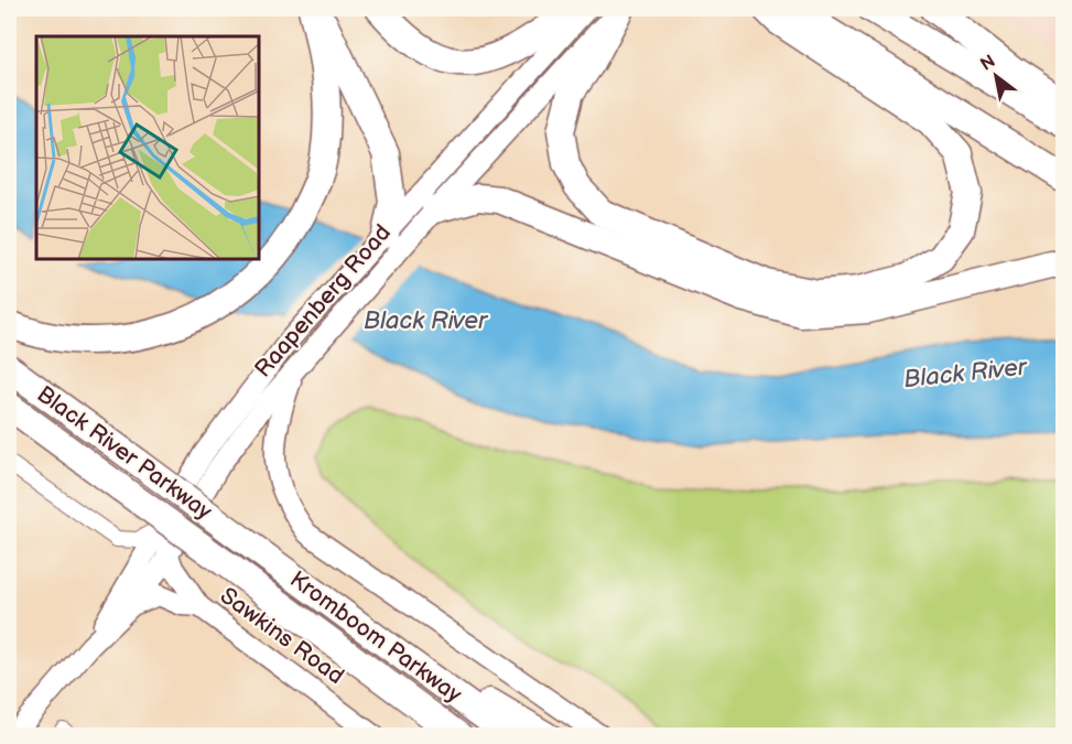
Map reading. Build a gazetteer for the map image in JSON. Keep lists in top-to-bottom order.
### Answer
{
  "streets": {
    "highway": ["Black River Parkway", "Kromboom Parkway"],
    "main road": ["Raapenberg Road", "Sawkins Road"]
  },
  "crossings": [
    ["Raapenberg Road", "Sawkins Road"],
    ["Black River Parkway", "Kromboom Parkway"]
  ],
  "water": ["Black River"],
  "north": "top left"
}
